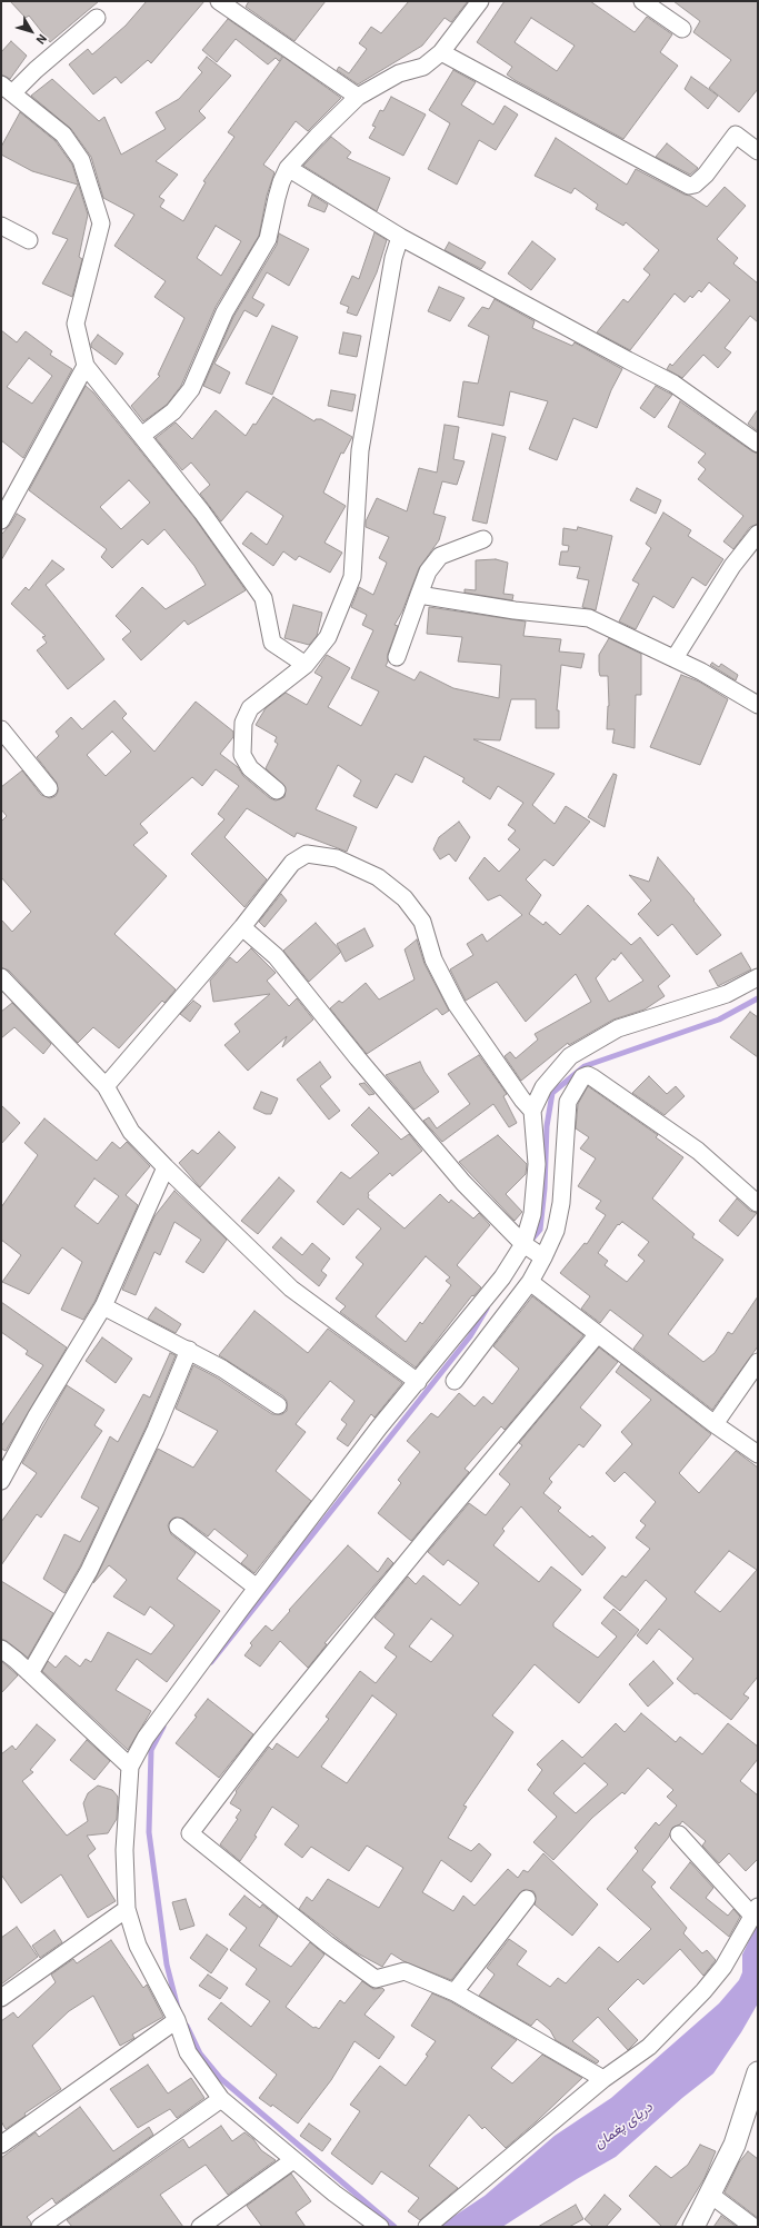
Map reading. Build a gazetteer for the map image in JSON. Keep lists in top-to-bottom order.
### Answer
{
  "water": ["دریای پغمان"],
  "north": "bottom right"
}
